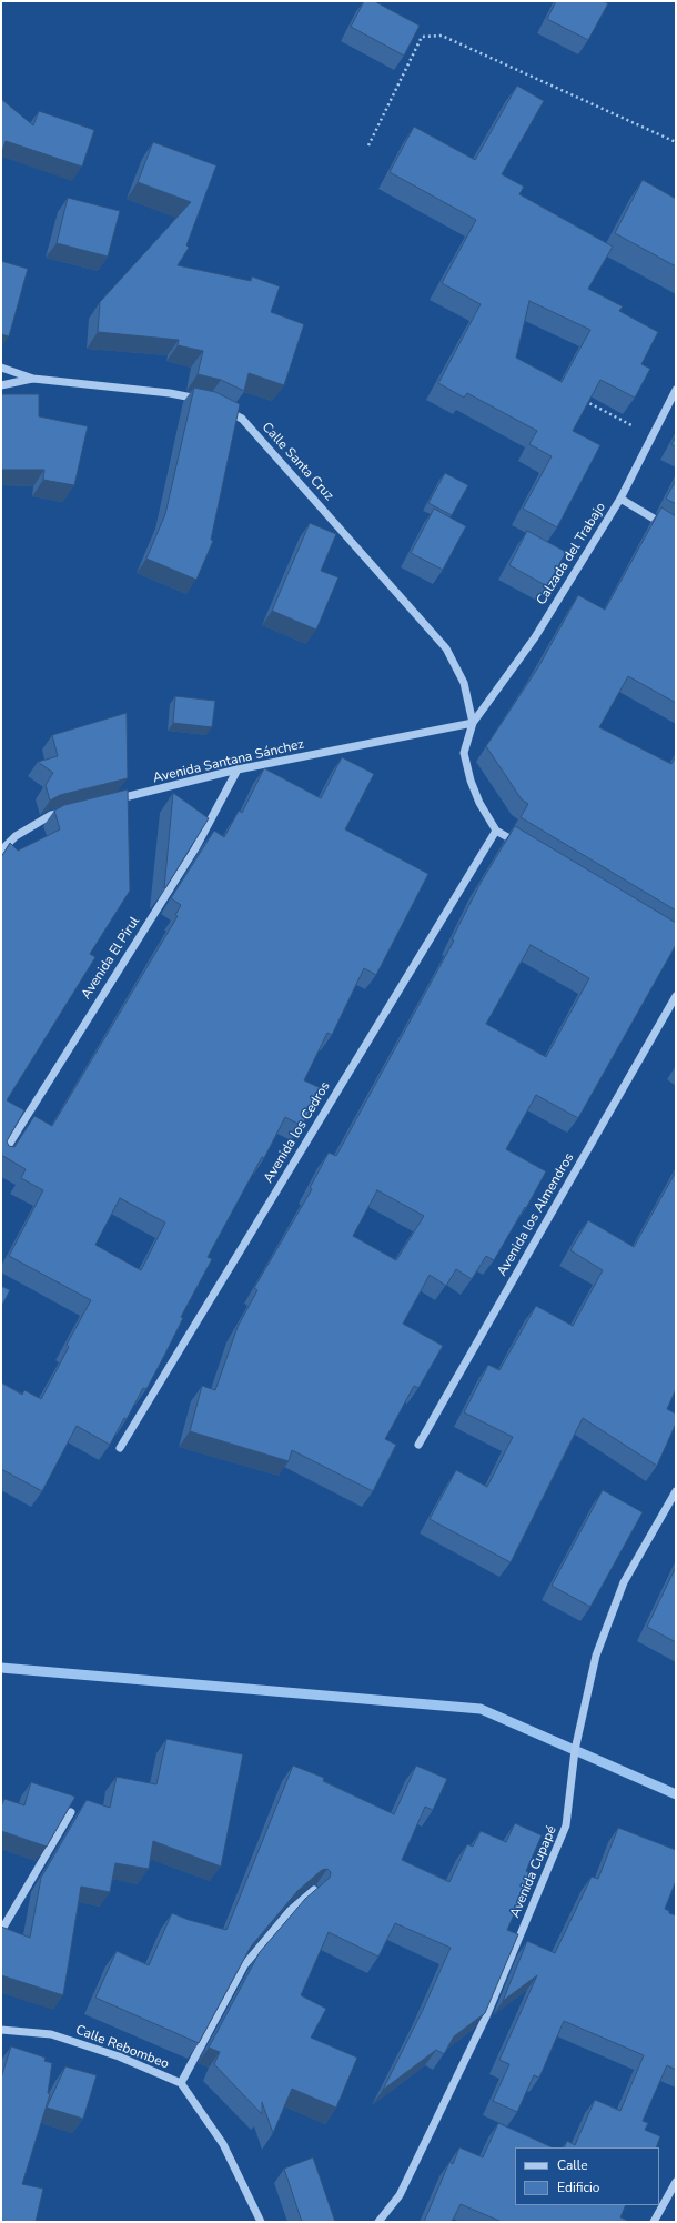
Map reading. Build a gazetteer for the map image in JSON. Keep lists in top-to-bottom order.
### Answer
{
  "streets": {
    "street": [
      "Calle Santa Cruz",
      "Calzada del Trabajo",
      "Avenida Santana Sánchez",
      "Avenida El Pirul",
      "Avenida los Cedros",
      "Avenida los Almendros",
      "Avenida Cupapé",
      "Calle Rebombeo"
    ]
  },
  "crossings": [
    ["Calle Santa Cruz", "Calzada del Trabajo"],
    ["Calle Santa Cruz", "Avenida Santana Sánchez"],
    ["Calzada del Trabajo", "Avenida Santana Sánchez"],
    ["Avenida Santana Sánchez", "Avenida El Pirul"]
  ],
  "legend": ["Calle", "Edificio"]
}
